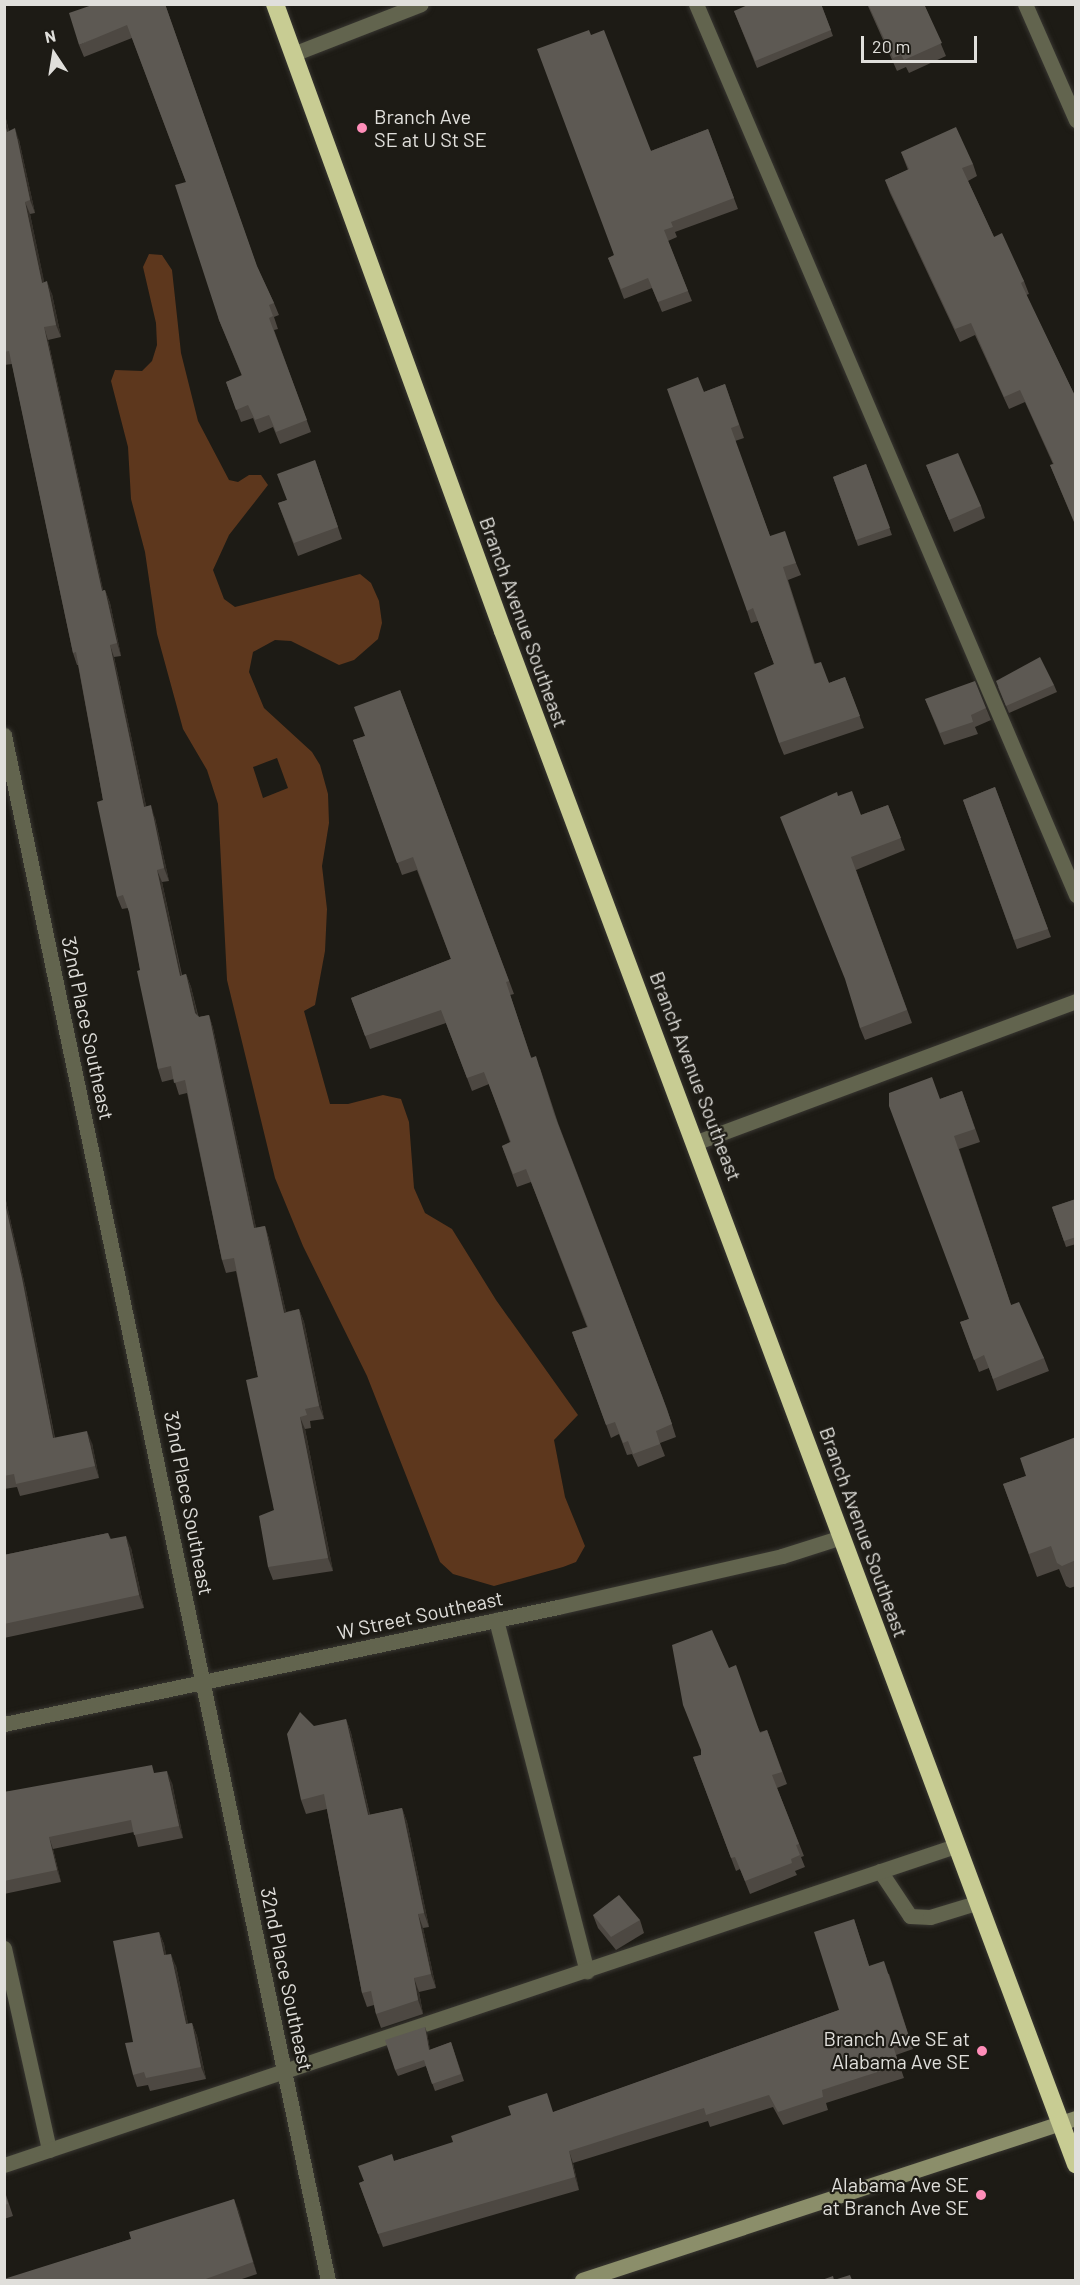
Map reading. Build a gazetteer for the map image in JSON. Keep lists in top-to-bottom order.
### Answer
{
  "streets": {
    "highway": ["Branch Avenue Southeast"],
    "street": ["32nd Place Southeast", "W Street Southeast"]
  },
  "crossings": [
    ["Branch Avenue Southeast", "W Street Southeast"],
    ["32nd Place Southeast", "W Street Southeast"]
  ],
  "places": ["Branch Ave SE at U St SE", "Branch Ave SE at Alabama Ave SE", "Alabama Ave SE at Branch Ave SE"],
  "scale_bar": "20 m",
  "north": "top"
}
